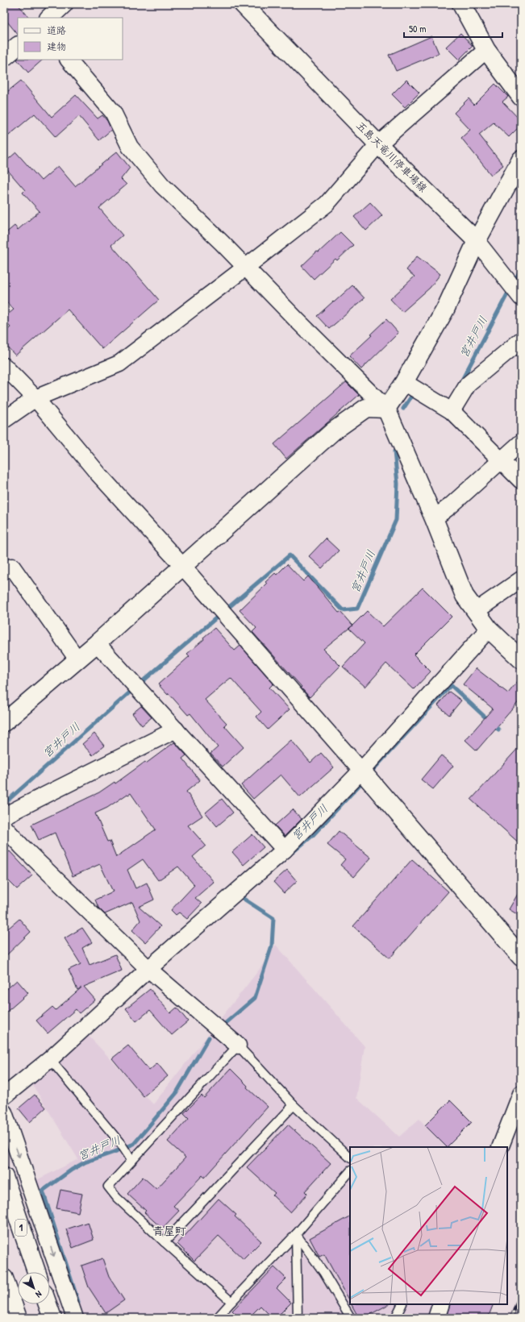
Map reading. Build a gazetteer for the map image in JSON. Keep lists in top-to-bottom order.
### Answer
{
  "streets": {
    "main road": ["五島天竜川停車場線", "1"]
  },
  "districts": ["青屋町"],
  "water": ["宮井戸川"],
  "legend": ["道路", "建物"],
  "scale_bar": "50 m",
  "north": "bottom right"
}
